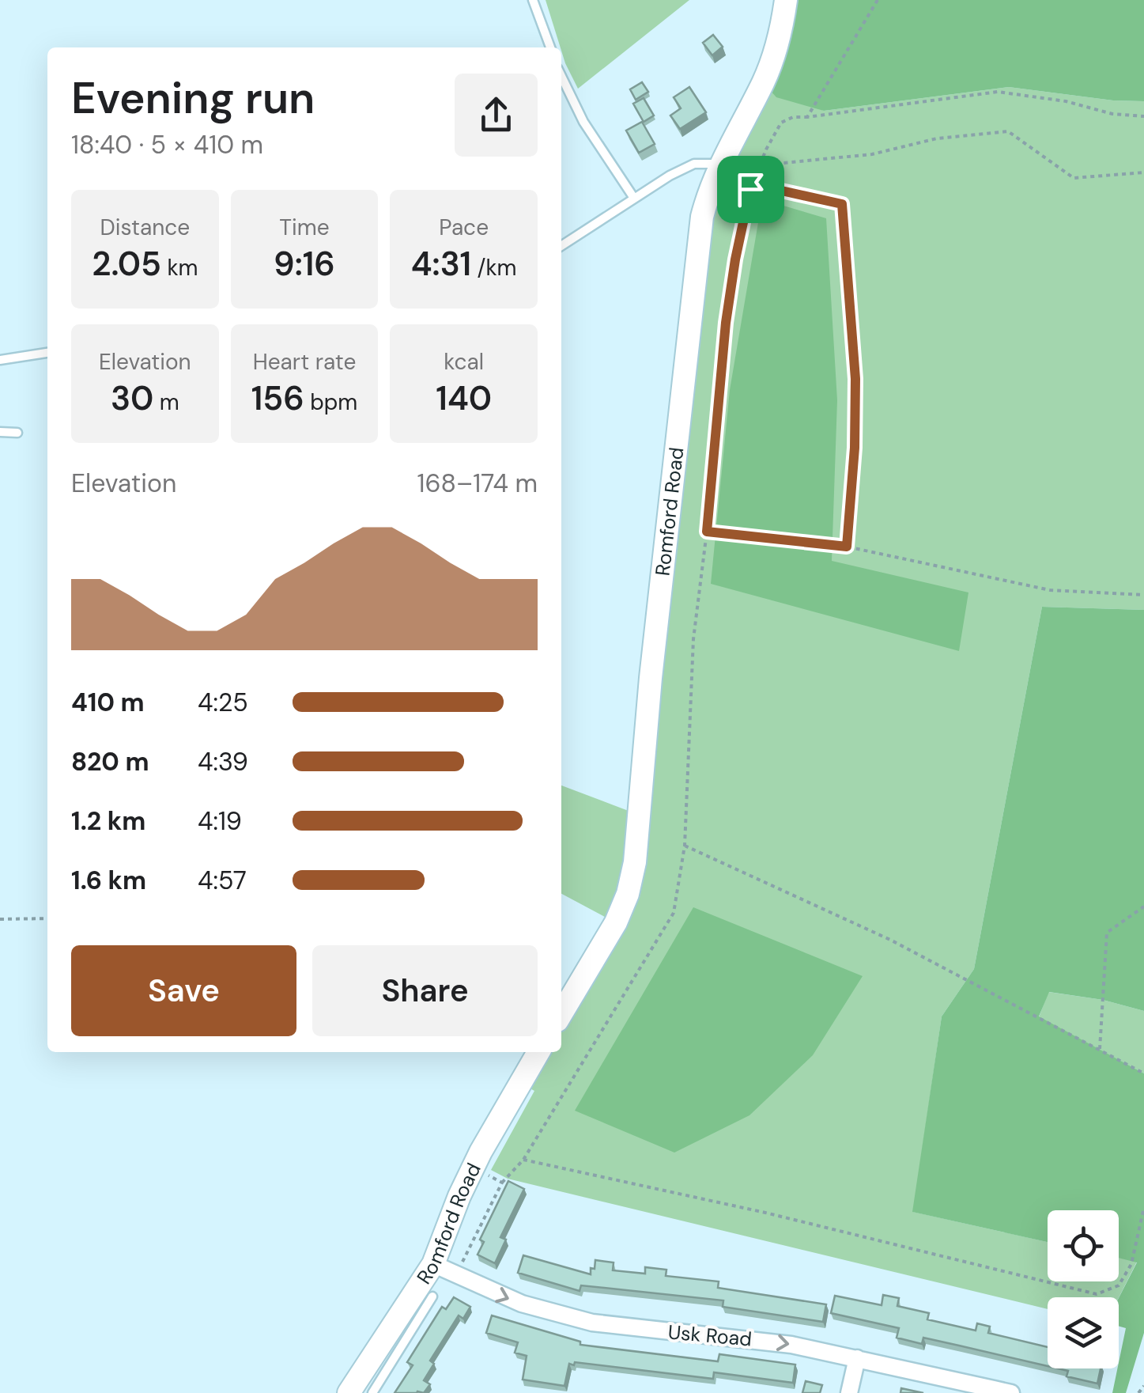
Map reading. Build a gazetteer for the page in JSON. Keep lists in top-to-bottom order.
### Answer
{
  "streets": {
    "street": ["Romford Road", "Usk Road"]
  },
  "crossings": [
    ["Romford Road", "Usk Road"]
  ],
  "one_way": ["Usk Road"],
  "page": {
    "heading": ["Evening run", "18:40 · 5 × 410 m"],
    "stats": [
      ["Distance", "2.05 km"],
      ["Time", "9:16"],
      ["Pace", "4:31 /km"],
      ["Elevation", "30 m"],
      ["Heart rate", "156 bpm"],
      ["kcal", "140"]
    ],
    "chart": ["Elevation", "168–174 m"],
    "list": [
      {
        "name": "410 m",
        "note": "4:25"
      },
      {
        "name": "820 m",
        "note": "4:39"
      },
      {
        "name": "1.2 km",
        "note": "4:19"
      },
      {
        "name": "1.6 km",
        "note": "4:57"
      }
    ],
    "buttons": ["Save", "Share"]
  }
}
